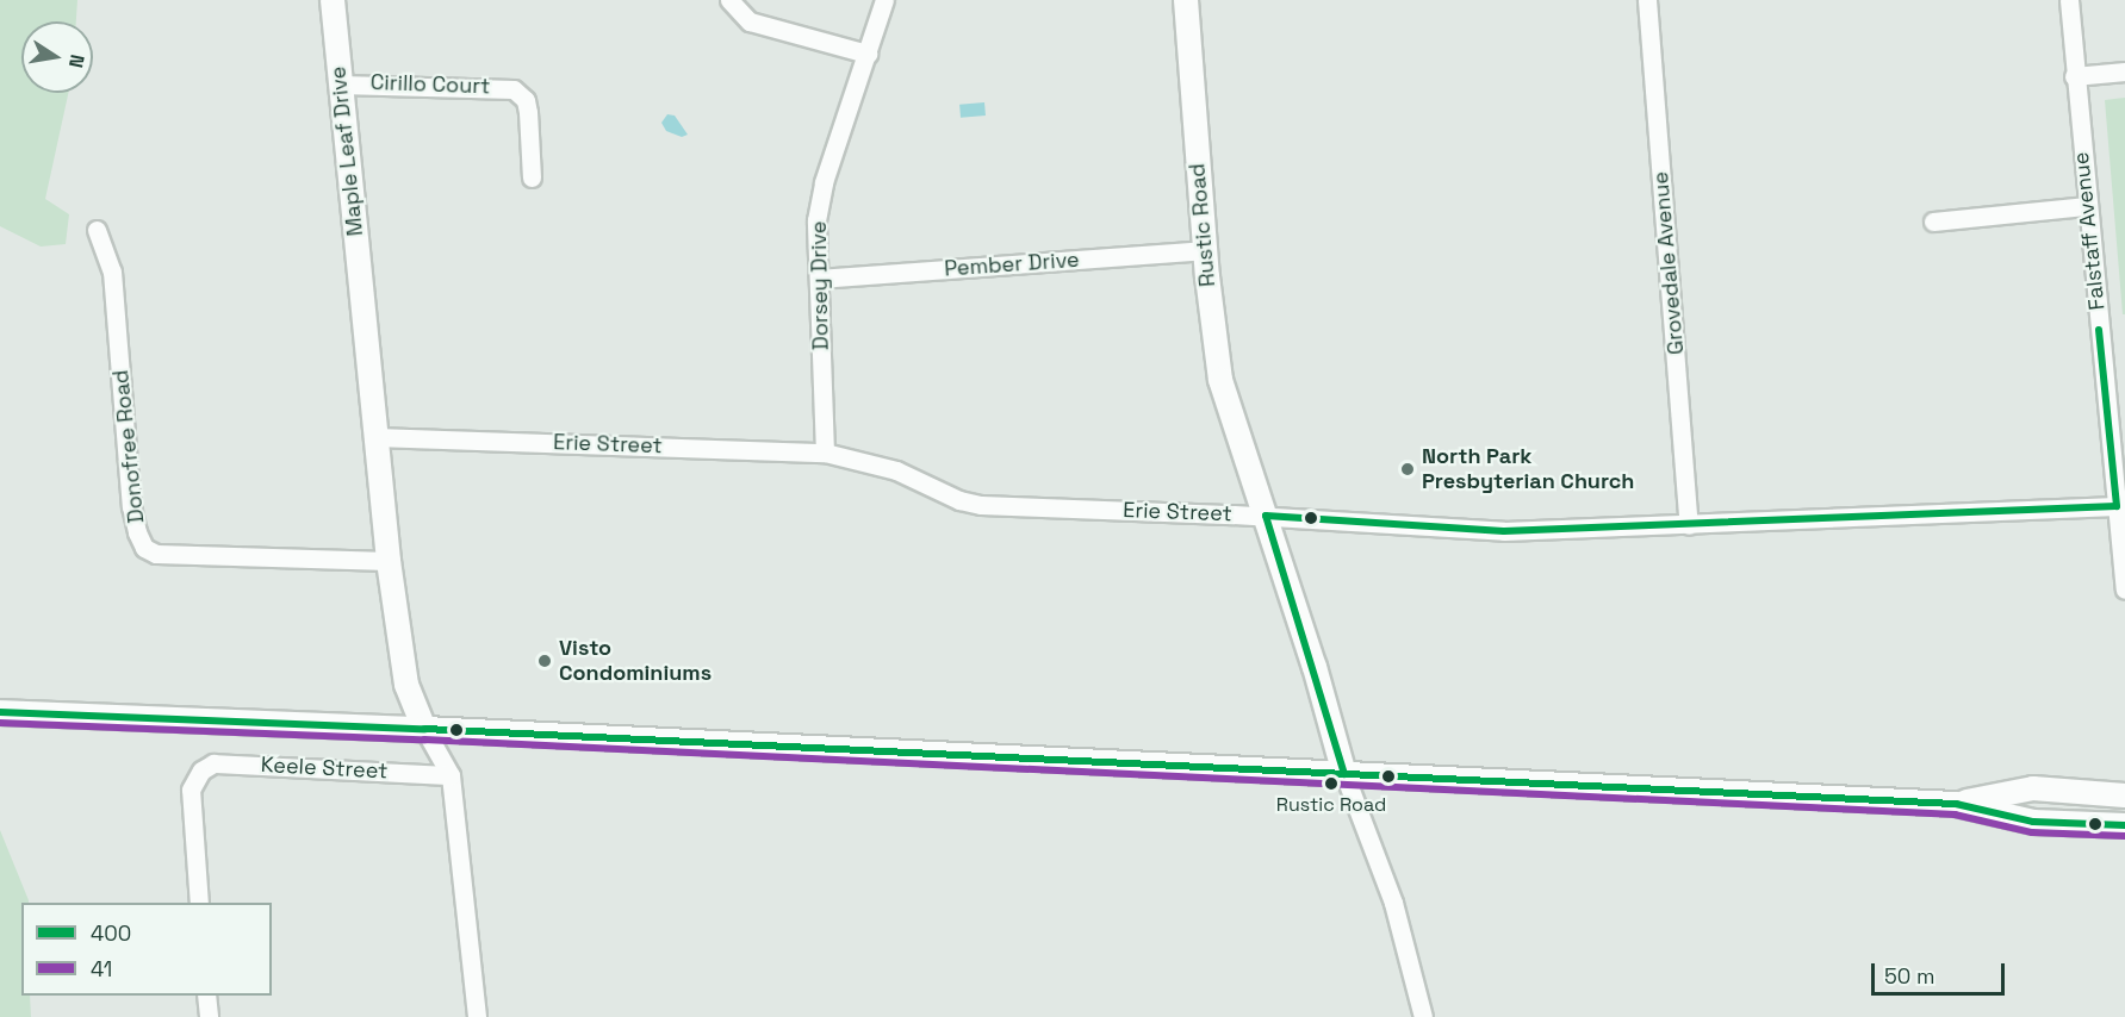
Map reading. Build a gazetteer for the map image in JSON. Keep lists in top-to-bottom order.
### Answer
{
  "streets": {
    "main road": ["Maple Leaf Drive", "Rustic Road", "Keele Street"],
    "street": [
      "Cirillo Court",
      "Falstaff Avenue",
      "Grovedale Avenue",
      "Pember Drive",
      "Dorsey Drive",
      "Erie Street",
      "Donofree Road"
    ]
  },
  "crossings": [
    ["Cirillo Court", "Maple Leaf Drive"],
    ["Maple Leaf Drive", "Erie Street"],
    ["Maple Leaf Drive", "Donofree Road"],
    ["Maple Leaf Drive", "Keele Street"],
    ["Rustic Road", "Pember Drive"],
    ["Rustic Road", "Erie Street"],
    ["Rustic Road", "Keele Street"],
    ["Falstaff Avenue", "Erie Street"],
    ["Grovedale Avenue", "Erie Street"],
    ["Pember Drive", "Dorsey Drive"],
    ["Dorsey Drive", "Erie Street"]
  ],
  "places": ["North Park Presbyterian Church", "Visto Condominiums", "Rustic Road"],
  "lines": ["transit line 400", "transit line 41"],
  "legend": ["400", "41"],
  "scale_bar": "50 m",
  "north": "right"
}
